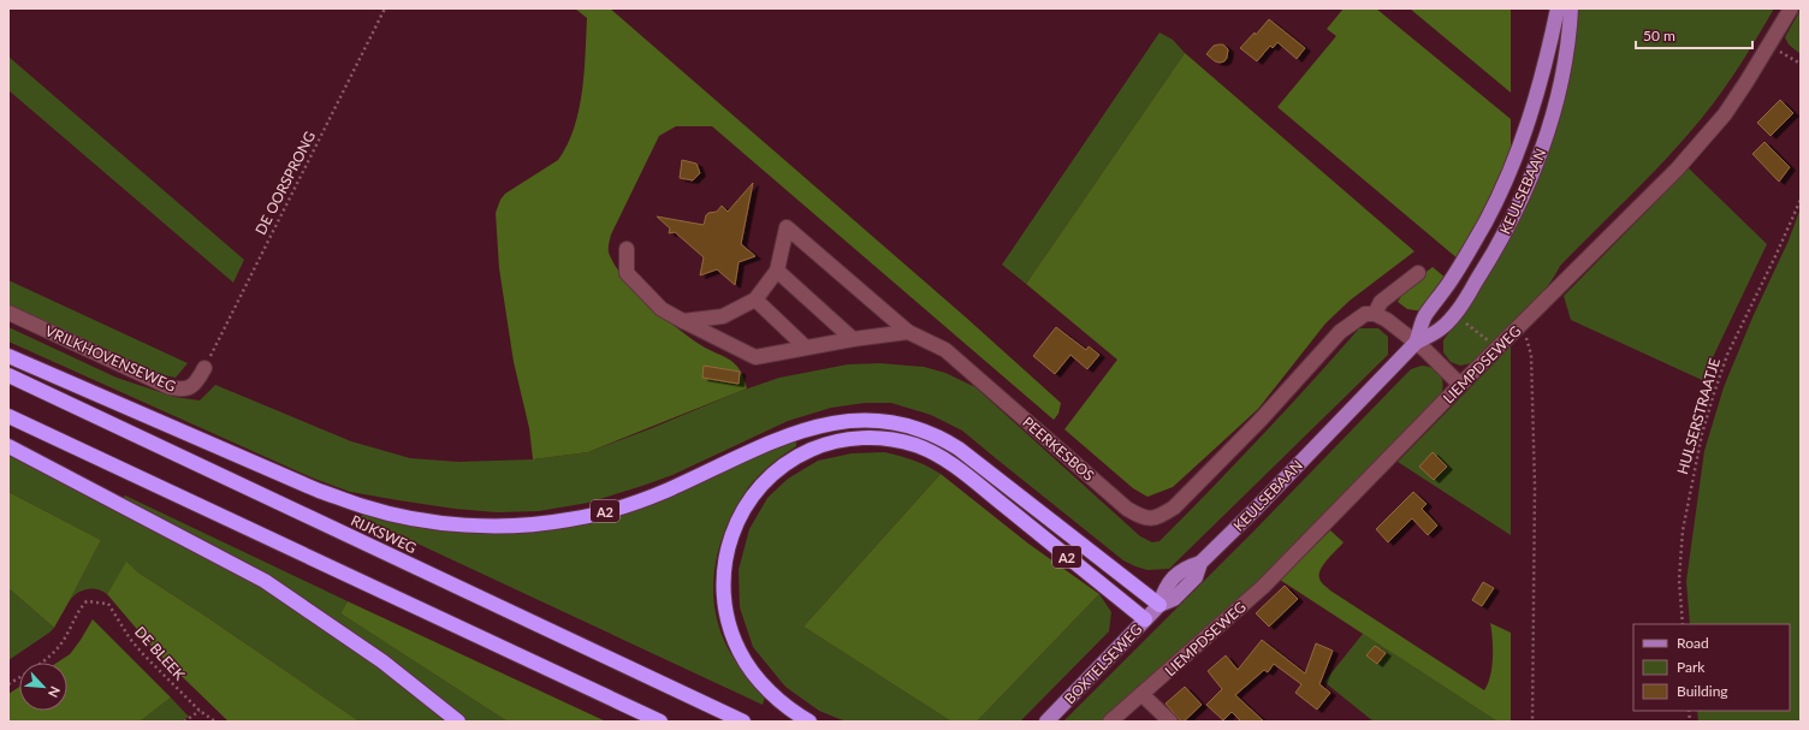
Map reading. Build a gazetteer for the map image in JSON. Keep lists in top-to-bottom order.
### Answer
{
  "streets": {
    "highway": ["A2", "RIJKSWEG"],
    "main road": ["KEULSEBAAN", "BOXTELSEWEG"],
    "street": ["VRILKHOVENSEWEG", "LIEMPDSEWEG", "PEERKESBOS"],
    "path": ["DE OORSPRONG", "HULSERSTRAATJE", "DE BLEEK"]
  },
  "crossings": [
    ["DE OORSPRONG", "VRILKHOVENSEWEG"],
    ["KEULSEBAAN", "BOXTELSEWEG"],
    ["A2", "BOXTELSEWEG"]
  ],
  "legend": ["Road", "Park", "Building"],
  "scale_bar": "50 m",
  "north": "bottom right"
}
